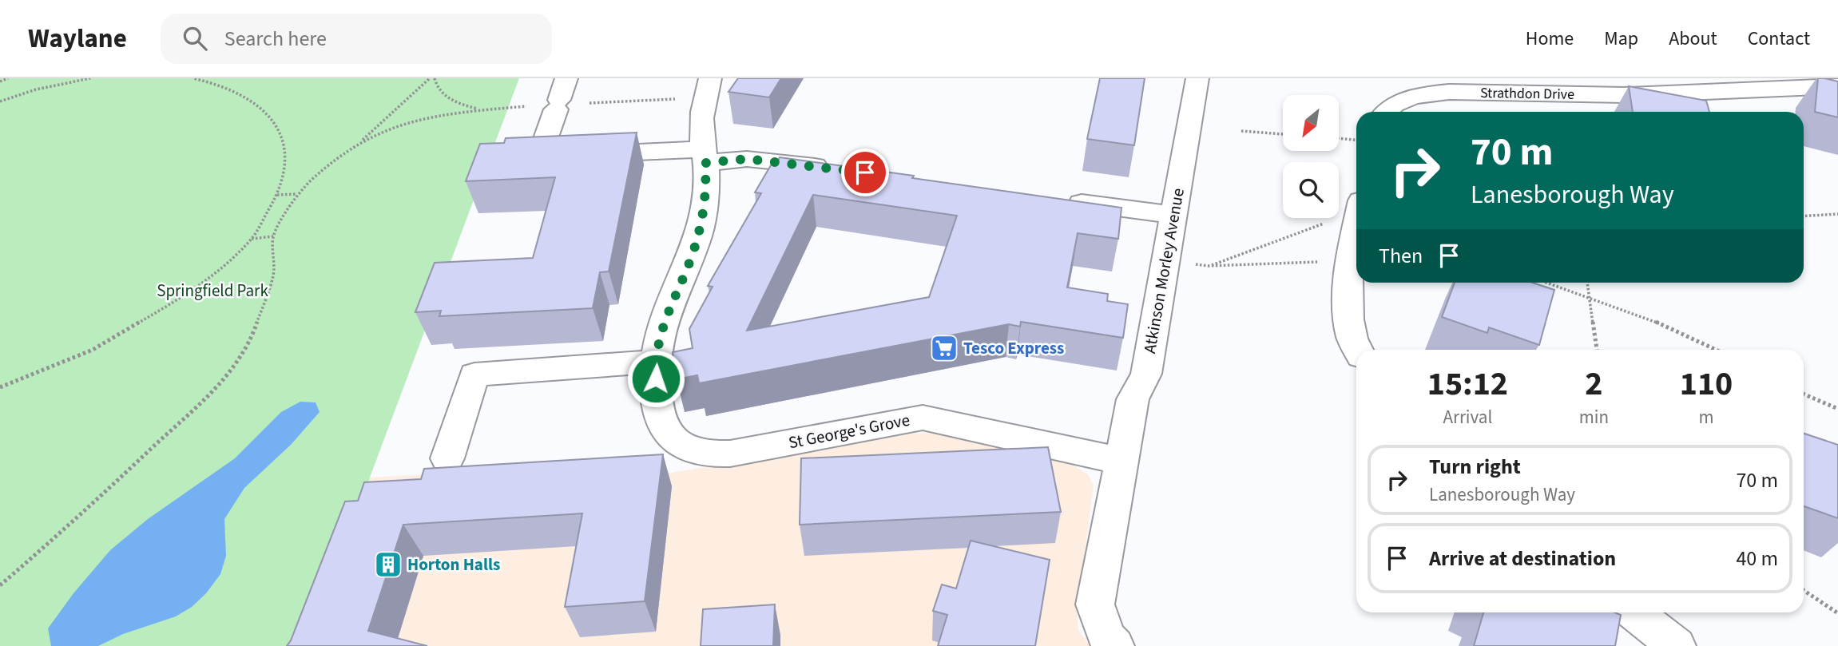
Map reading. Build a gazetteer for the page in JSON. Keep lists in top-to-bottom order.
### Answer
{
  "streets": {
    "street": ["Strathdon Drive", "Atkinson Morley Avenue", "St George's Grove"]
  },
  "crossings": [
    ["Atkinson Morley Avenue", "St George's Grove"]
  ],
  "parks": ["Springfield Park"],
  "places": {
    "supermarket": ["Tesco Express"],
    "building": ["Horton Halls"]
  },
  "north": "bottom left",
  "page": {
    "header": "Waylane",
    "search": "Search here",
    "nav": [
      "Home",
      "Map",
      "About",
      "Contact"
    ],
    "turn": ["70 m", "Lanesborough Way"],
    "then": "Then",
    "eta": [
      "15:12",
      "Arrival",
      "2",
      "min",
      "110",
      "m"
    ],
    "list": [
      {
        "name": "Turn right",
        "note": "Lanesborough Way",
        "value": "70 m"
      },
      {
        "name": "Arrive at destination",
        "value": "40 m"
      }
    ]
  }
}
